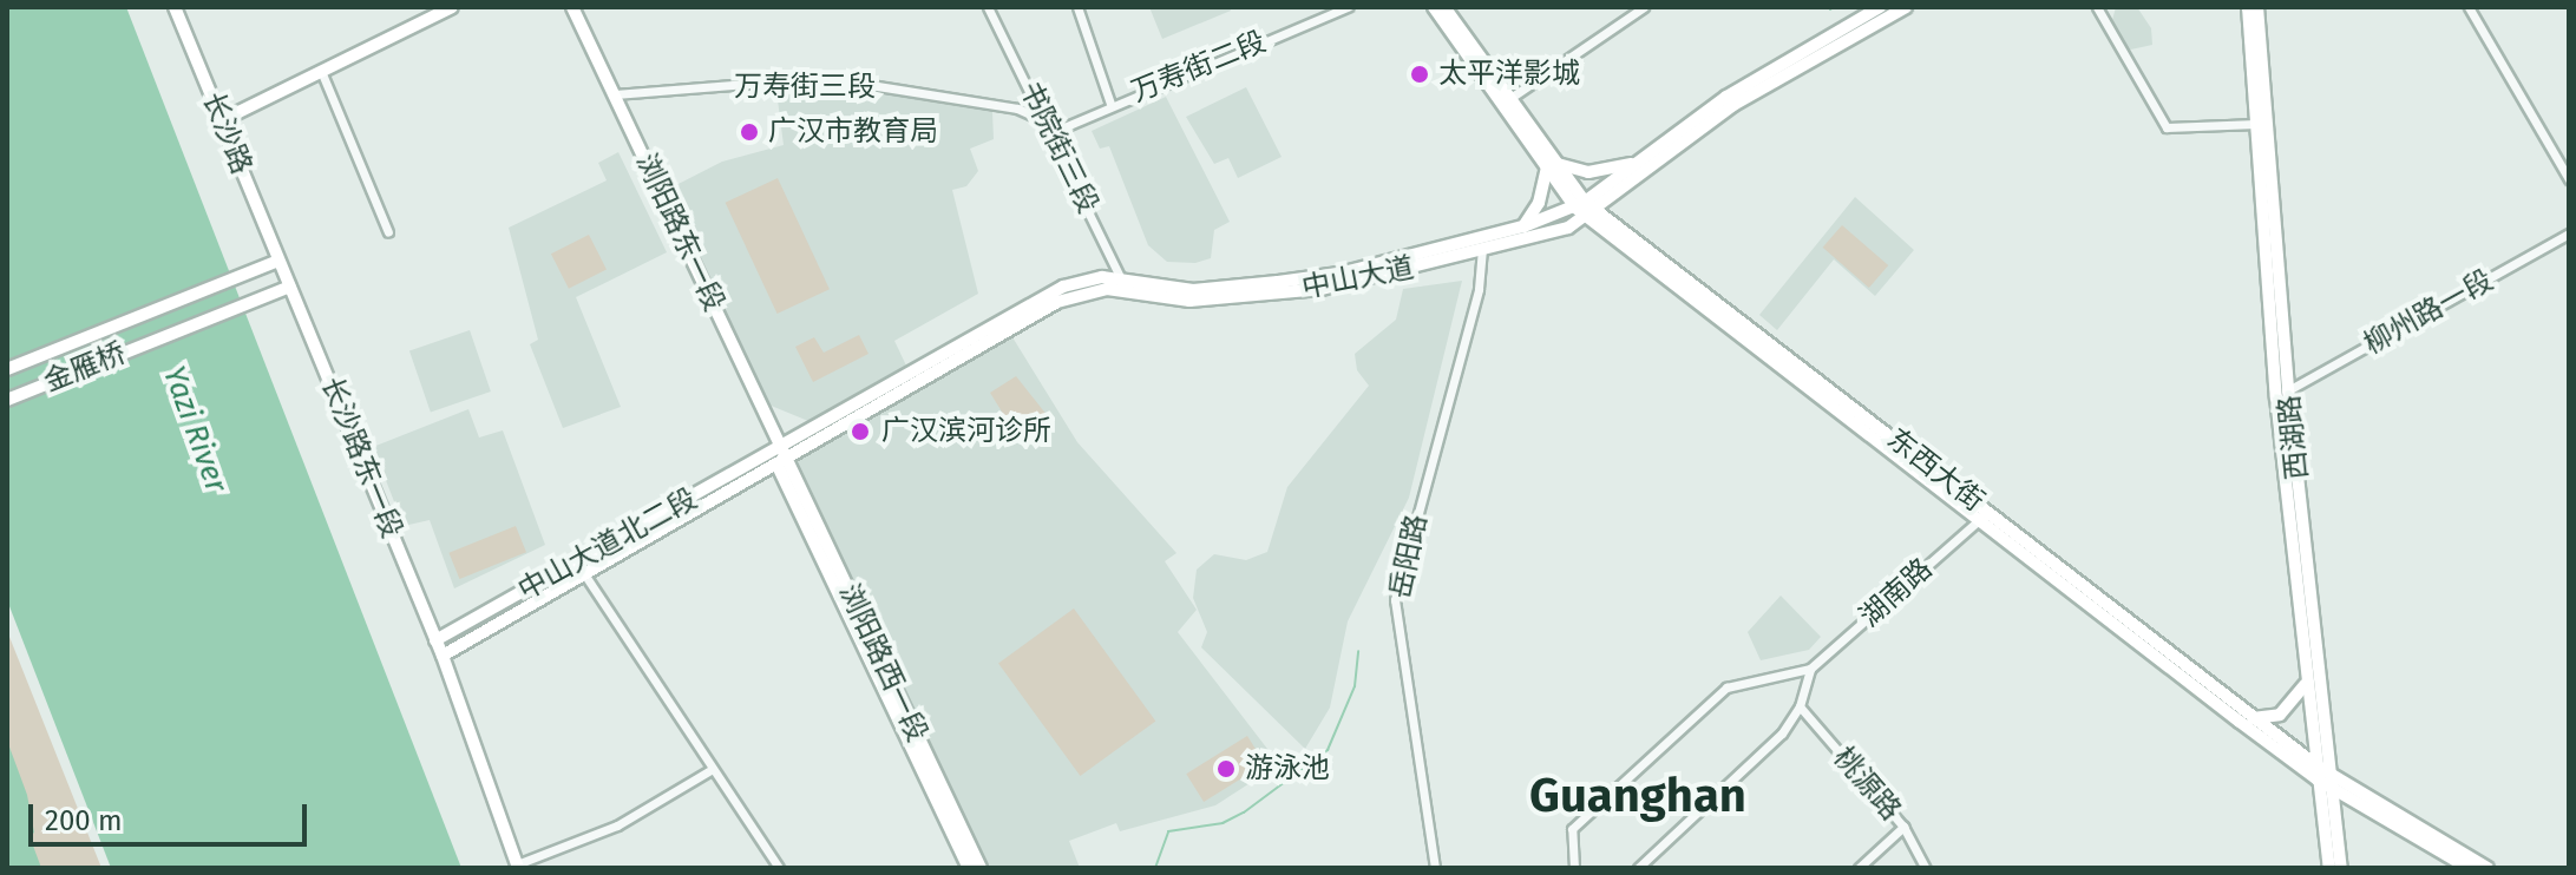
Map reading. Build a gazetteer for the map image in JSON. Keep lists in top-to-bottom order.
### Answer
{
  "streets": {
    "main road": [
      "长沙路",
      "浏阳路东一段",
      "中山大道",
      "金雁桥",
      "西湖路",
      "长沙路东一段",
      "东西大街",
      "中山大道北二段",
      "浏阳路西一段"
    ],
    "street": [
      "万寿街二段",
      "万寿街三段",
      "书院街三段",
      "柳州路一段",
      "岳阳路",
      "湖南路",
      "桃源路"
    ]
  },
  "crossings": [
    ["万寿街二段", "书院街三段"],
    ["万寿街三段", "书院街三段"],
    ["万寿街三段", "浏阳路东一段"],
    ["长沙路", "金雁桥"],
    ["长沙路", "长沙路东一段"],
    ["书院街三段", "中山大道"],
    ["浏阳路东一段", "中山大道"],
    ["浏阳路东一段", "中山大道北二段"],
    ["浏阳路东一段", "浏阳路西一段"],
    ["中山大道", "东西大街"],
    ["中山大道", "中山大道北二段"],
    ["中山大道", "岳阳路"],
    ["中山大道", "浏阳路西一段"],
    ["柳州路一段", "西湖路"],
    ["金雁桥", "长沙路东一段"],
    ["西湖路", "东西大街"],
    ["长沙路东一段", "中山大道北二段"],
    ["东西大街", "湖南路"],
    ["中山大道北二段", "浏阳路西一段"]
  ],
  "districts": ["Guanghan"],
  "water": ["Yazi River"],
  "places": [
    "太平洋影城",
    "广汉市教育局",
    "广汉滨河诊所",
    "游泳池"
  ],
  "scale_bar": "200 m"
}
